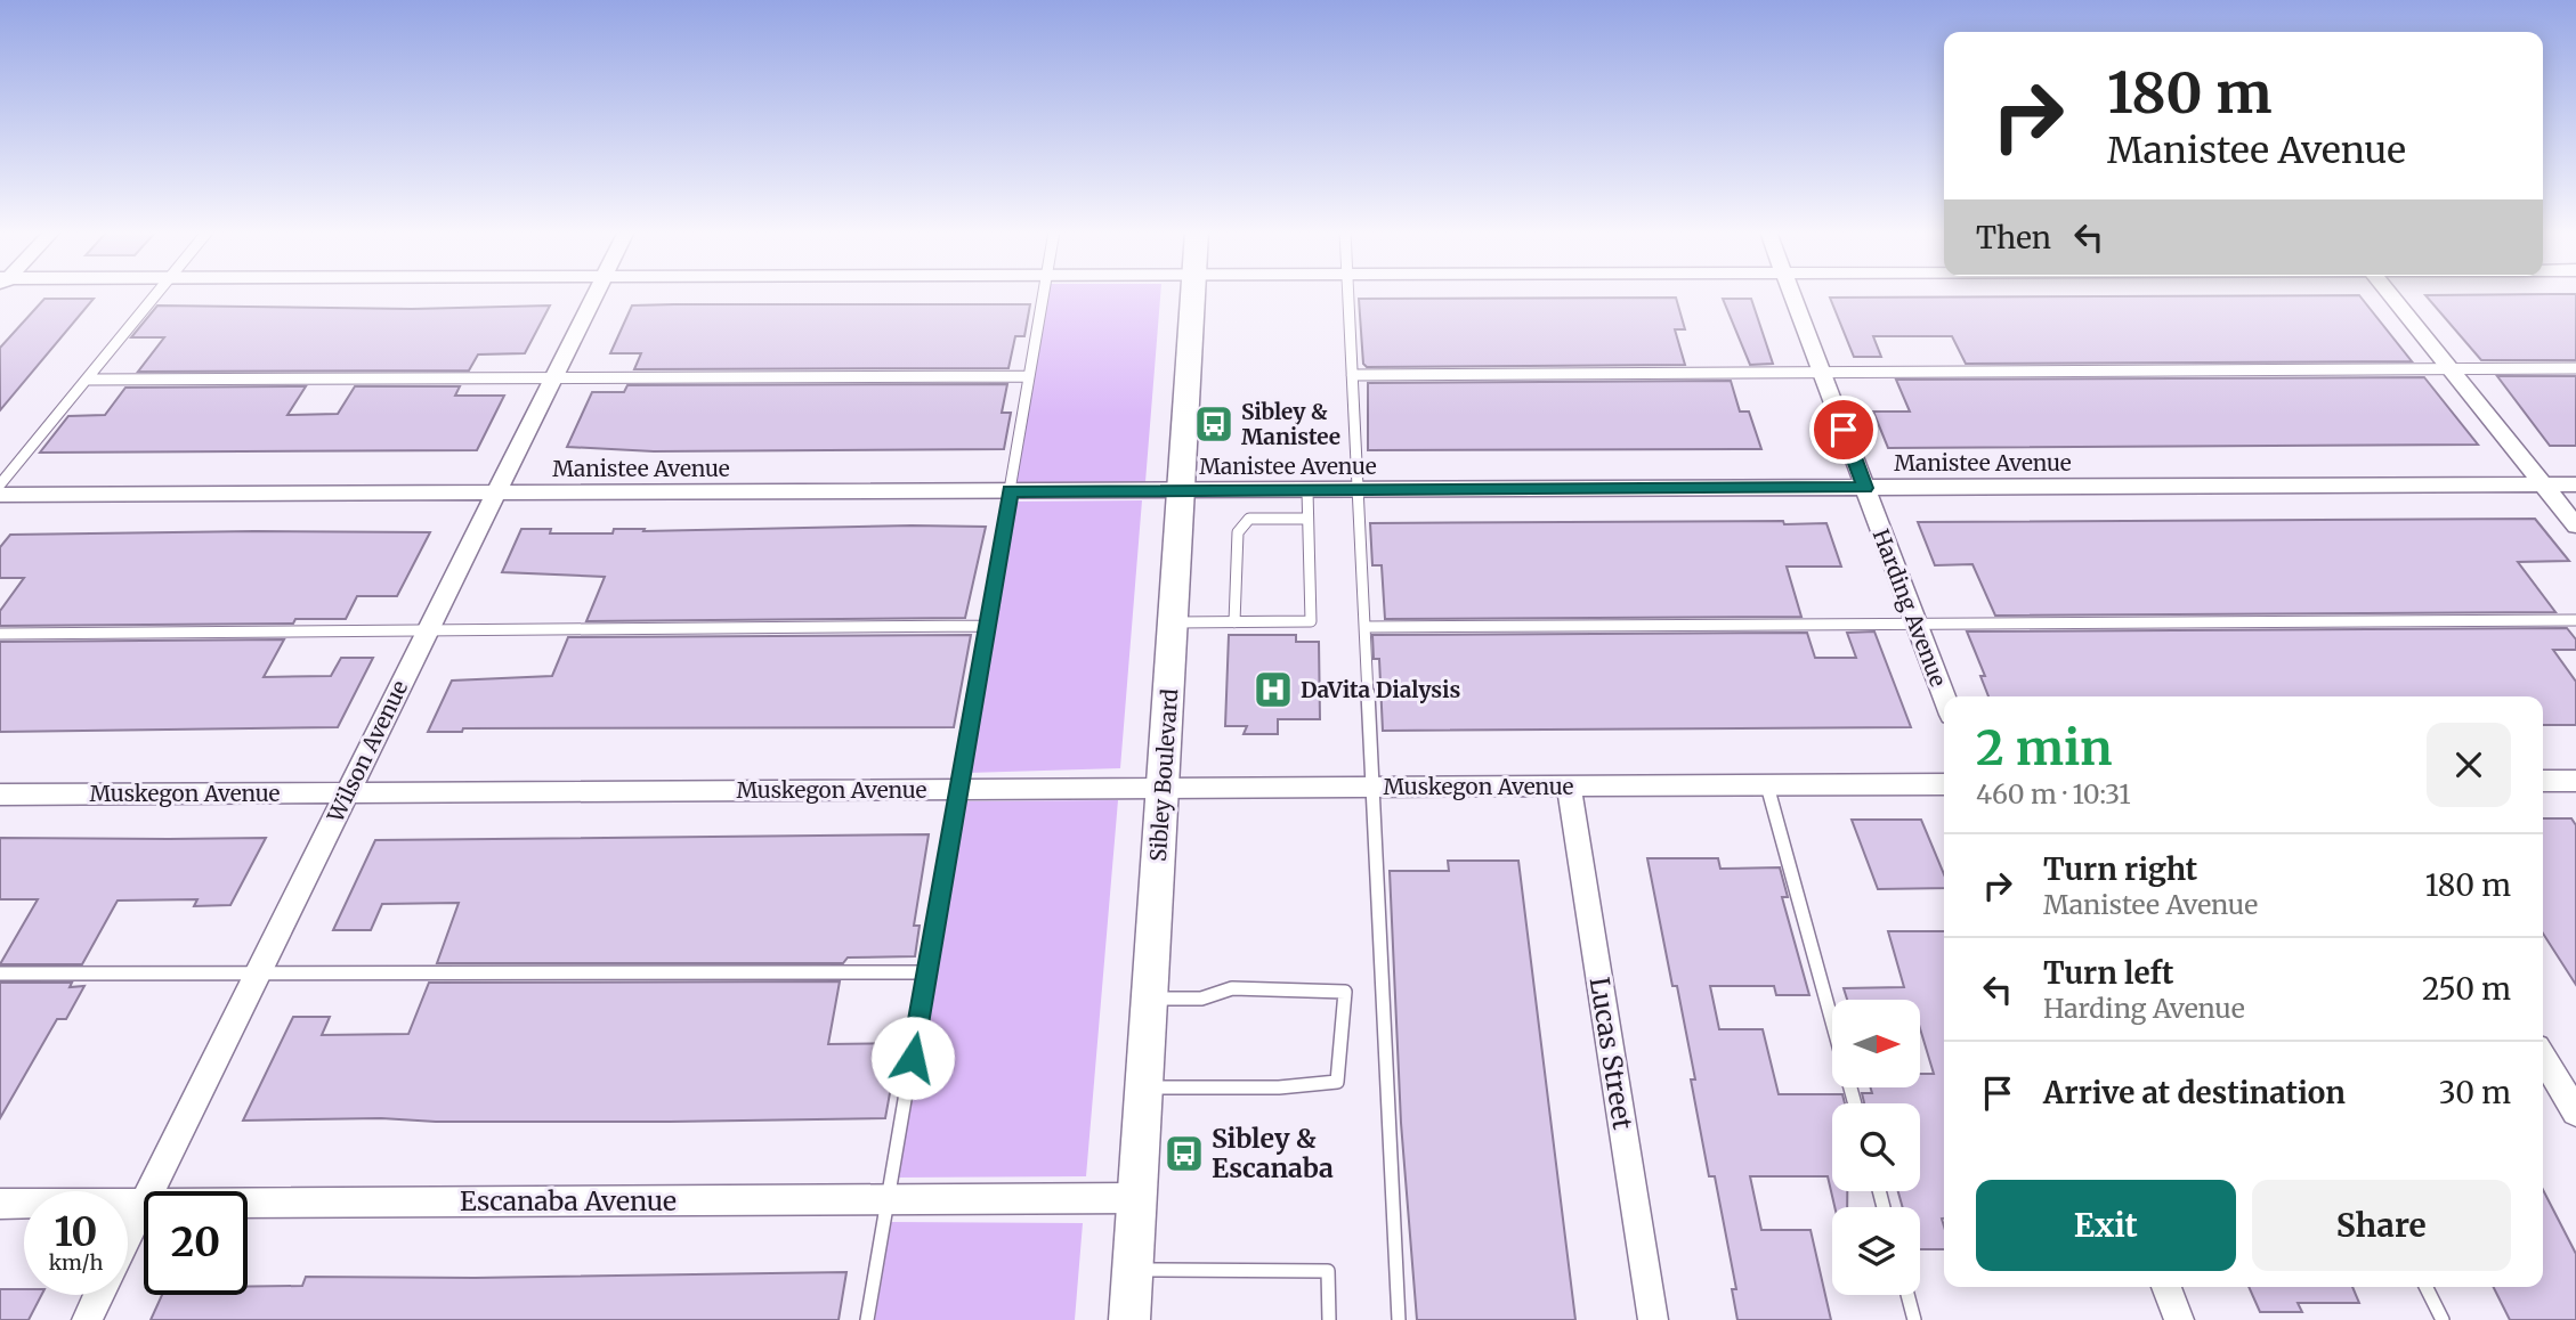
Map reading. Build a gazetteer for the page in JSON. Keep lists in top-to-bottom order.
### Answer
{
  "streets": {
    "main road": ["Sibley Boulevard"],
    "street": [
      "Manistee Avenue",
      "Harding Avenue",
      "Wilson Avenue",
      "Muskegon Avenue",
      "Lucas Street",
      "Escanaba Avenue"
    ]
  },
  "crossings": [
    ["Manistee Avenue", "Harding Avenue"],
    ["Manistee Avenue", "Wilson Avenue"],
    ["Manistee Avenue", "Sibley Boulevard"],
    ["Wilson Avenue", "Muskegon Avenue"],
    ["Wilson Avenue", "Escanaba Avenue"],
    ["Sibley Boulevard", "Muskegon Avenue"],
    ["Sibley Boulevard", "Escanaba Avenue"],
    ["Muskegon Avenue", "Lucas Street"]
  ],
  "places": {
    "bus stop": ["Sibley & Manistee", "Sibley & Escanaba"],
    "hospital": ["DaVita Dialysis"]
  },
  "north": "right",
  "page": {
    "turn": ["180 m", "Manistee Avenue"],
    "then": "Then",
    "heading": ["2 min", "460 m · 10:31"],
    "list": [
      {
        "name": "Turn right",
        "note": "Manistee Avenue",
        "value": "180 m"
      },
      {
        "name": "Turn left",
        "note": "Harding Avenue",
        "value": "250 m"
      },
      {
        "name": "Arrive at destination",
        "value": "30 m"
      }
    ],
    "buttons": ["Exit", "Share"],
    "speed": "10 km/h",
    "limit": "20"
  }
}
